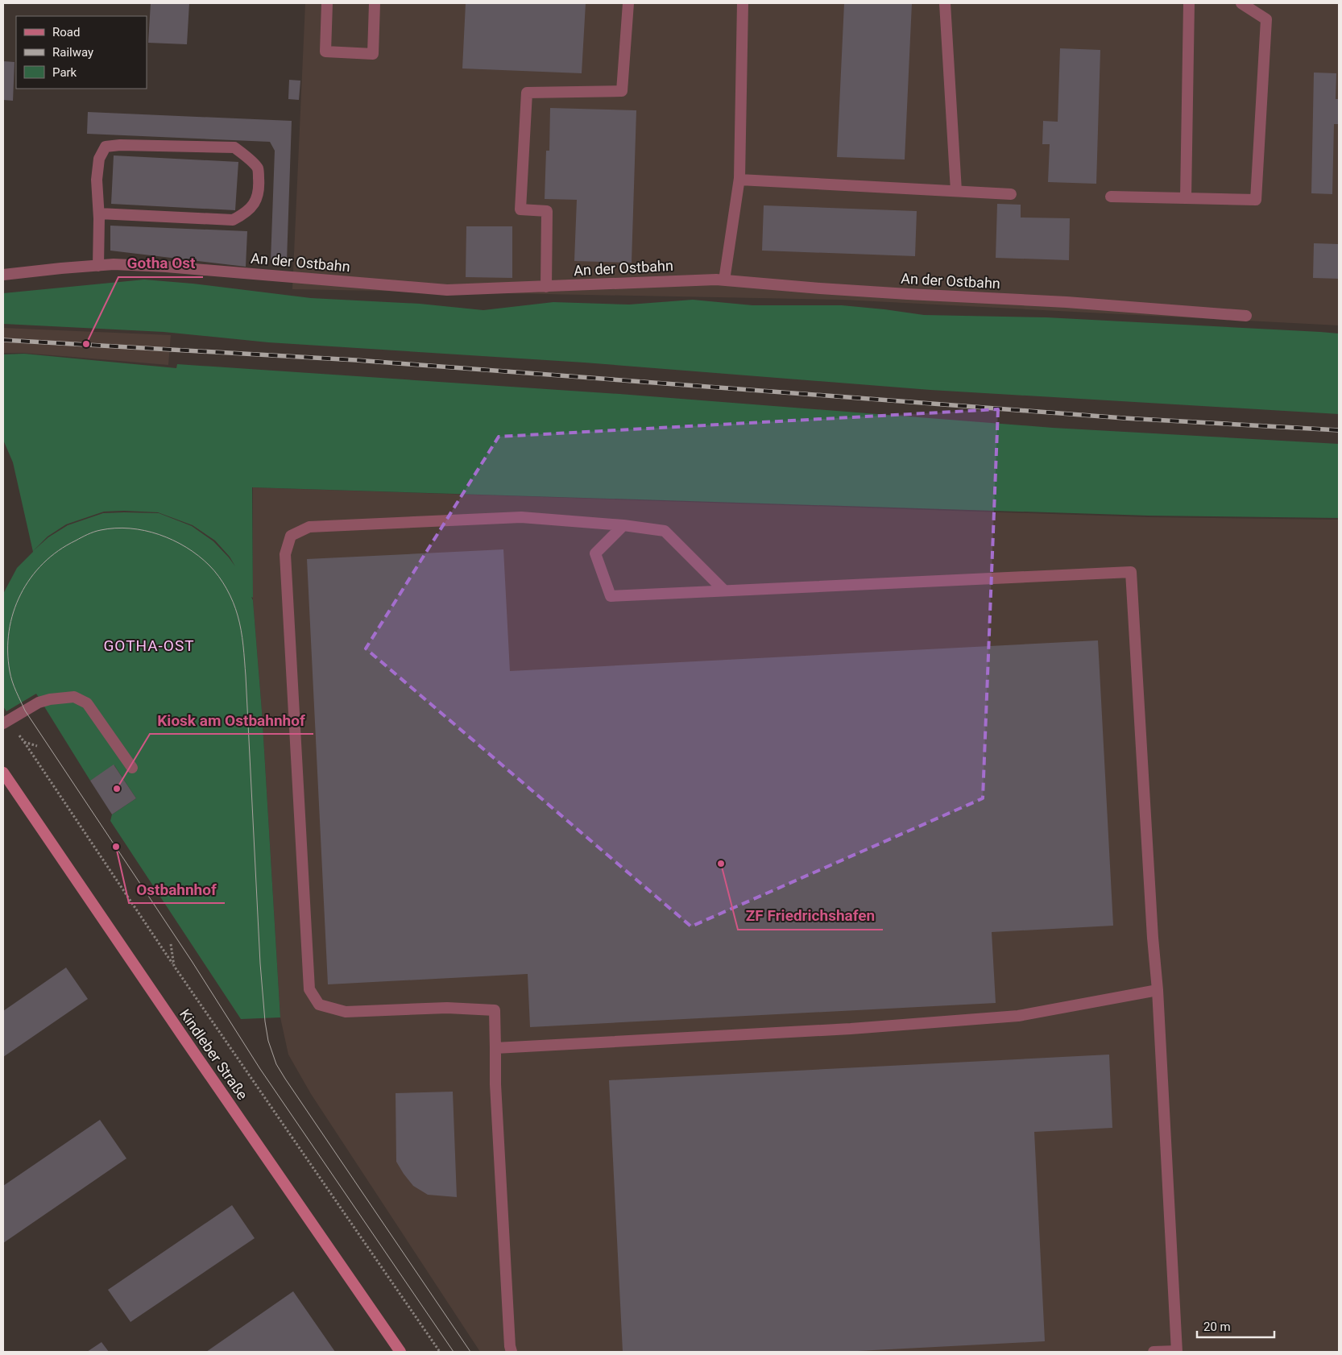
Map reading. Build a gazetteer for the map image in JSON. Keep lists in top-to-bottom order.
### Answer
{
  "streets": {
    "main road": ["Kindleber Straße"],
    "lane": ["An der Ostbahn"]
  },
  "districts": ["GOTHA-OST"],
  "places": [
    "Gotha Ost",
    "Kiosk am Ostbahnhof",
    "Ostbahnhof",
    "ZF Friedrichshafen"
  ],
  "legend": ["Road", "Railway", "Park"],
  "scale_bar": "20 m"
}
